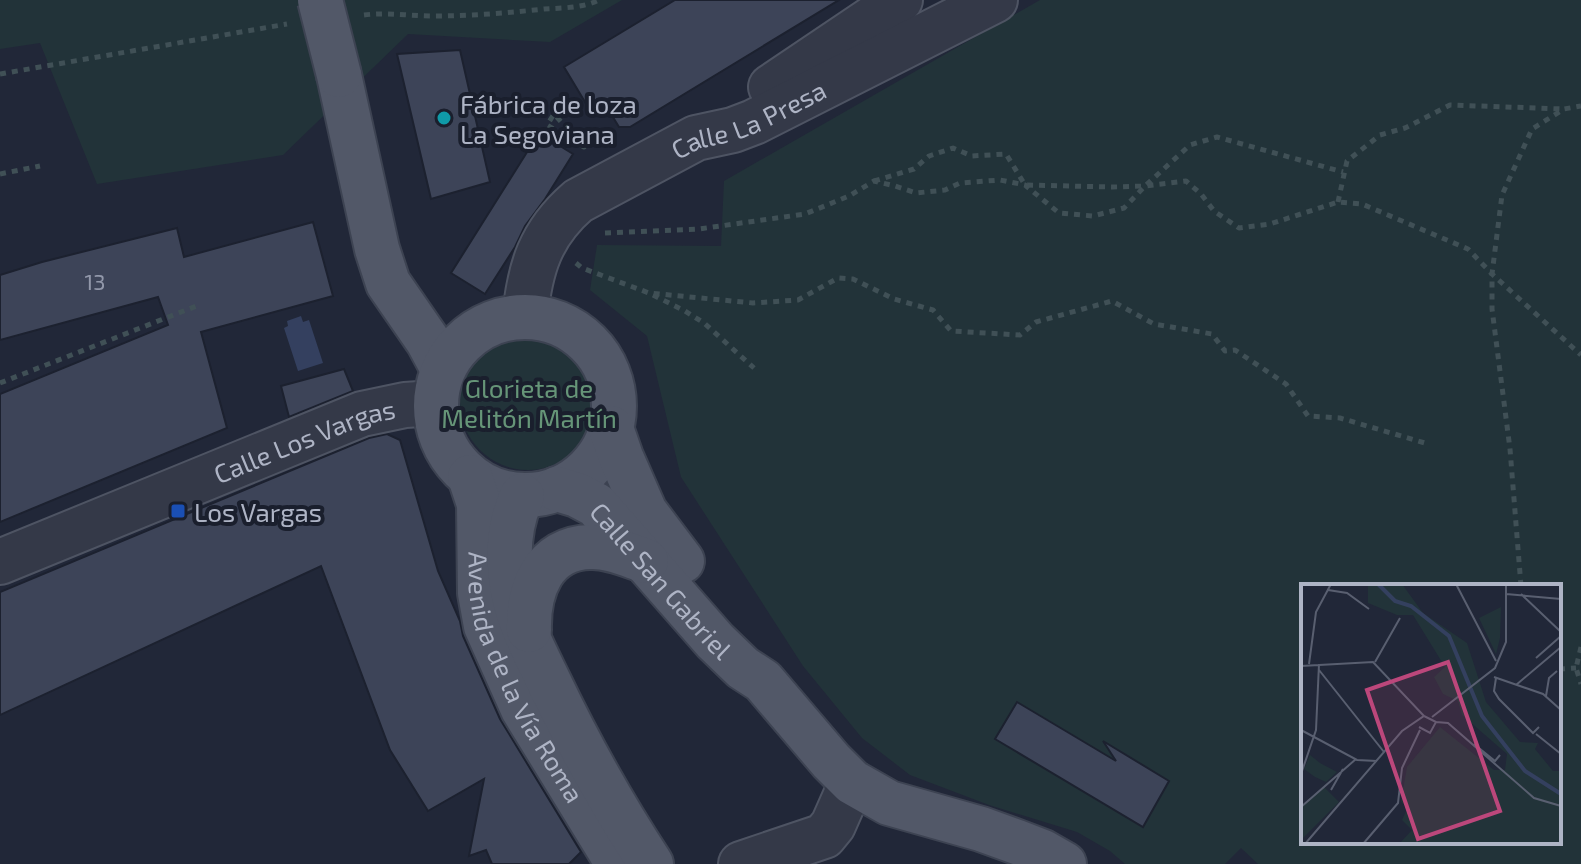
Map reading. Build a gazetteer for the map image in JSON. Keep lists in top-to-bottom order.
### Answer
{
  "streets": {
    "main road": ["Calle San Gabriel", "Avenida de la Vía Roma"],
    "street": ["Calle La Presa", "Calle Los Vargas"]
  },
  "crossings": [
    ["Calle La Presa", "Calle Los Vargas"],
    ["Calle La Presa", "Calle San Gabriel"],
    ["Calle La Presa", "Avenida de la Vía Roma"],
    ["Calle Los Vargas", "Calle San Gabriel"],
    ["Calle Los Vargas", "Avenida de la Vía Roma"],
    ["Calle San Gabriel", "Avenida de la Vía Roma"]
  ],
  "parks": ["Glorieta de Melitón Martín"],
  "places": {
    "other": ["Fábrica de loza La Segoviana"],
    "transit": ["Los Vargas"]
  },
  "house_numbers": ["13"]
}
